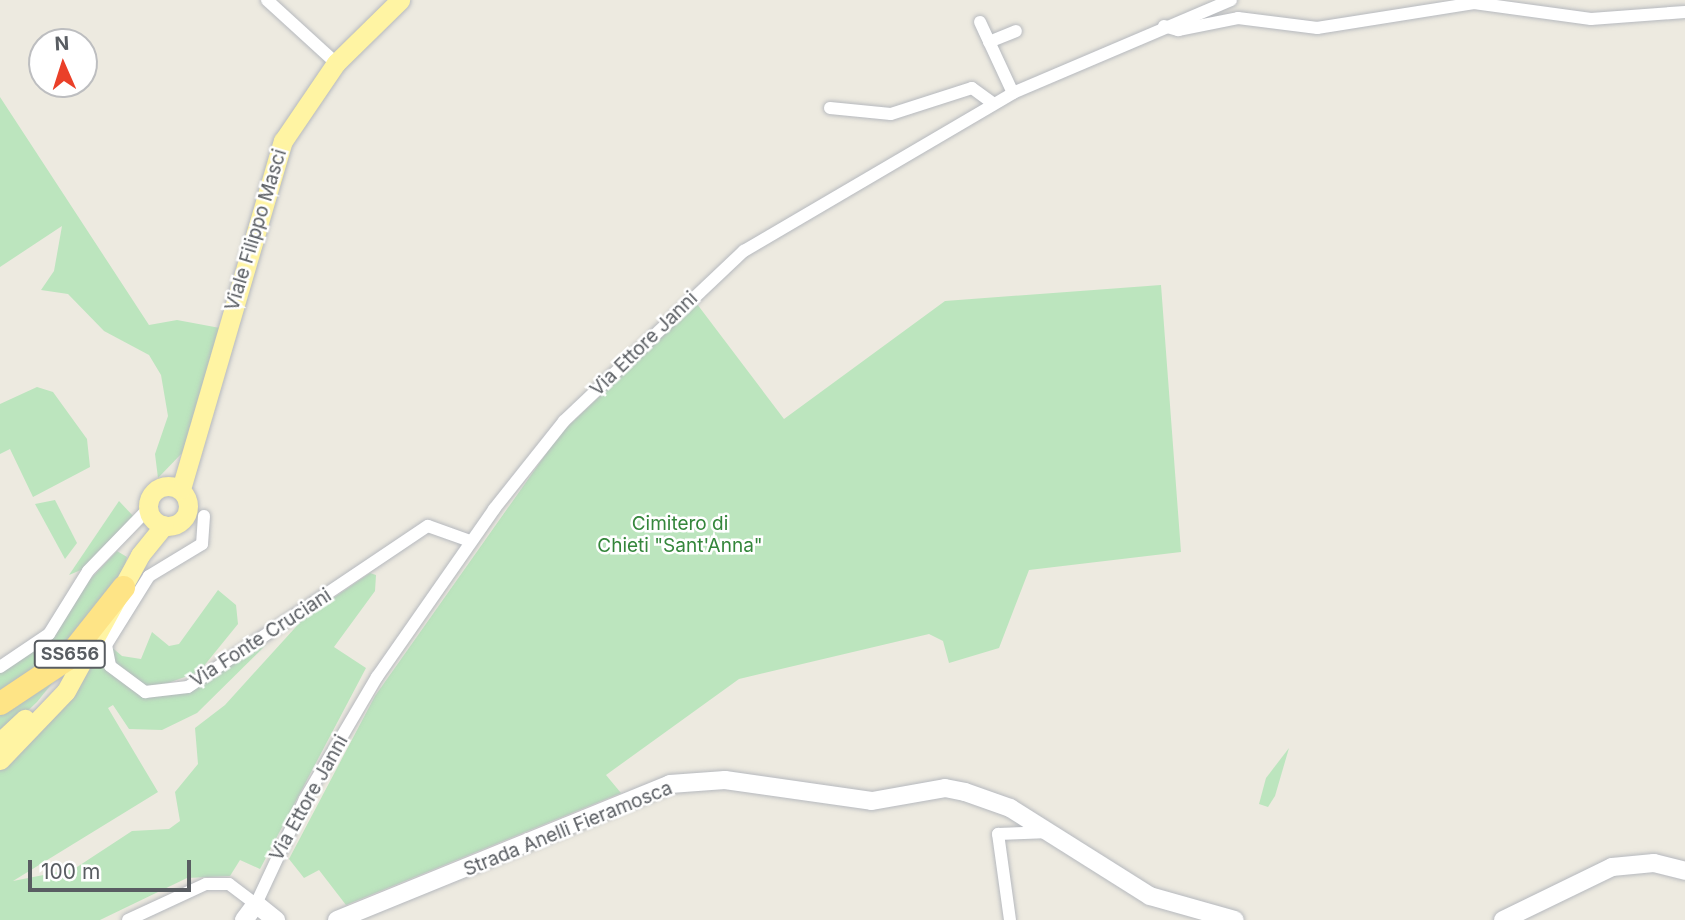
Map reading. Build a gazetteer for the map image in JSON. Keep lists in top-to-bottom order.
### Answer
{
  "streets": {
    "highway": ["SS656"],
    "main road": ["Viale Filippo Masci"],
    "street": ["Via Ettore Janni", "Via Fonte Cruciani", "Strada Anelli Fieramosca"]
  },
  "crossings": [
    ["Via Ettore Janni", "Via Fonte Cruciani"]
  ],
  "parks": ["Cimitero di Chieti \"Sant'Anna\""],
  "scale_bar": "100 m",
  "north": "top"
}
